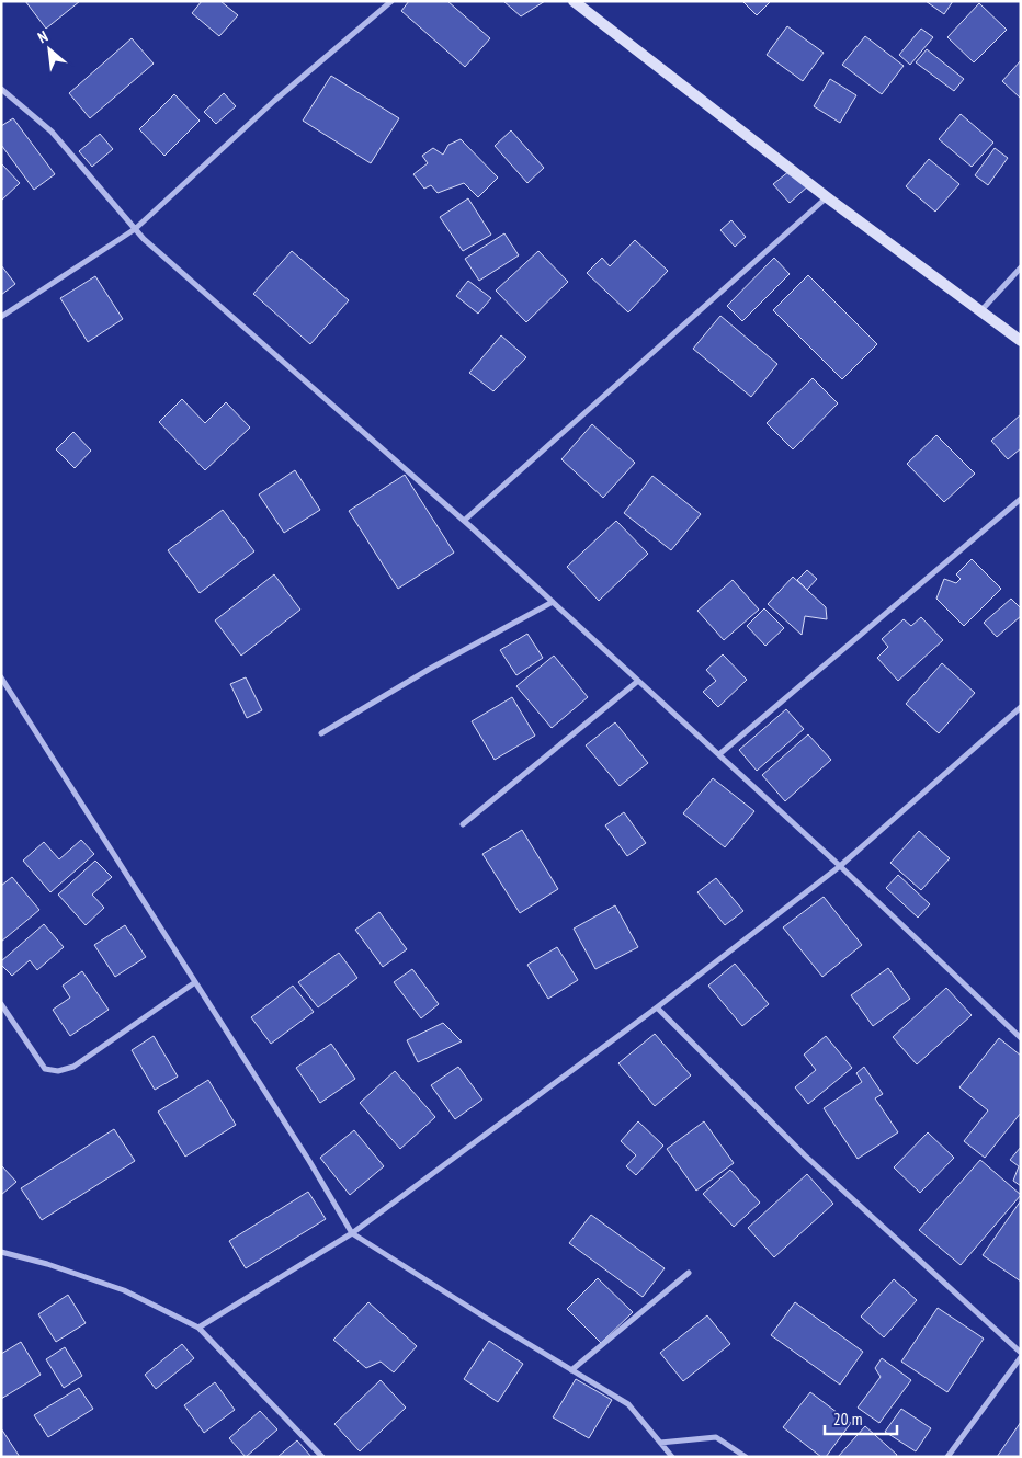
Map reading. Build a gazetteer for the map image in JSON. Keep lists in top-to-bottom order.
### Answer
{
  "scale_bar": "20 m",
  "north": "top left"
}
